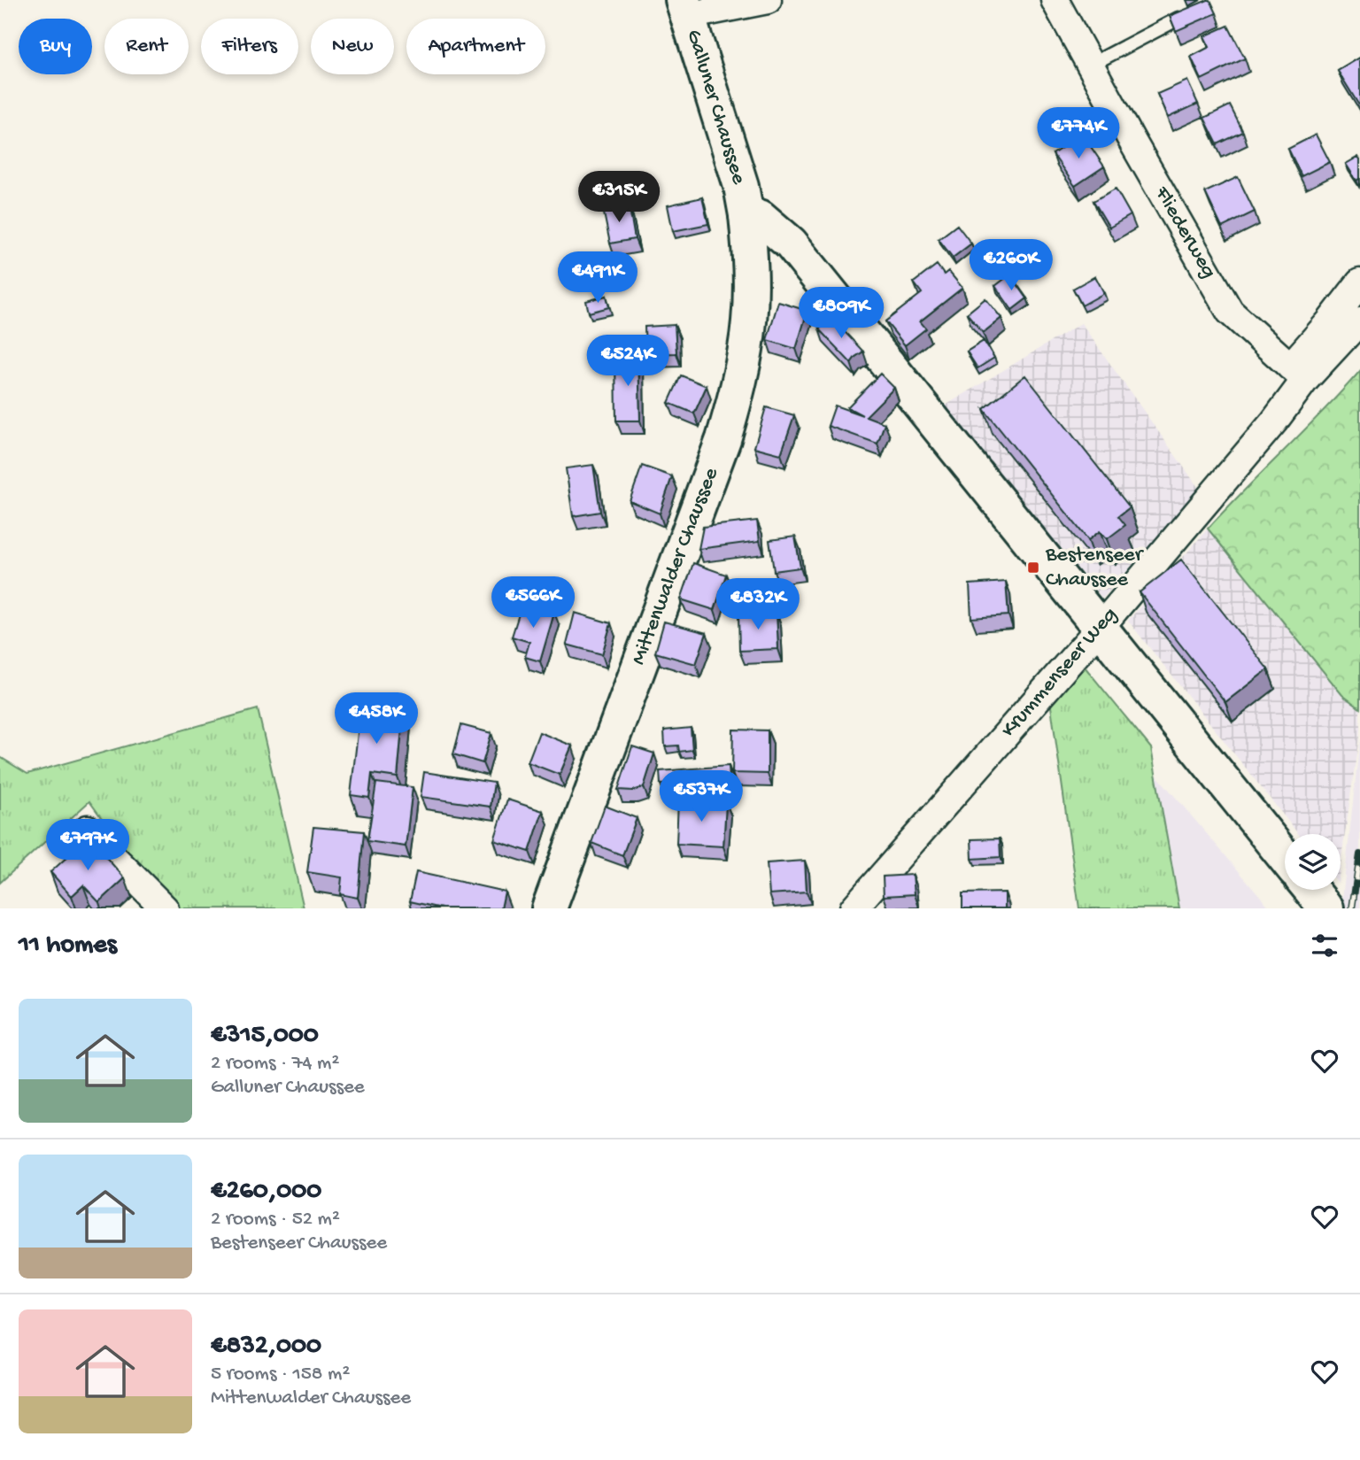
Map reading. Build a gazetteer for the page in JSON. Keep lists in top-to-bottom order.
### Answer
{
  "streets": {
    "main road": ["Galluner Chaussee", "Mittenwalder Chaussee"],
    "street": ["Fliederweg", "Krummenseer Weg"]
  },
  "crossings": [
    ["Galluner Chaussee", "Mittenwalder Chaussee"],
    ["Fliederweg", "Krummenseer Weg"]
  ],
  "places": {
    "transit": ["Bestenseer Chaussee"]
  },
  "page": {
    "chip": [
      "Buy",
      "Rent",
      "Filters",
      "New",
      "Apartment"
    ],
    "price": [
      "€774K",
      "€315K",
      "€260K",
      "€491K",
      "€809K",
      "€524K",
      "€566K",
      "€832K",
      "€458K",
      "€537K",
      "€797K"
    ],
    "heading": "11 homes",
    "list": [
      {
        "name": "€315,000",
        "note": "2 rooms · 74 m² · Galluner Chaussee"
      },
      {
        "name": "€260,000",
        "note": "2 rooms · 52 m² · Bestenseer Chaussee"
      },
      {
        "name": "€832,000",
        "note": "5 rooms · 158 m² · Mittenwalder Chaussee"
      }
    ]
  }
}
